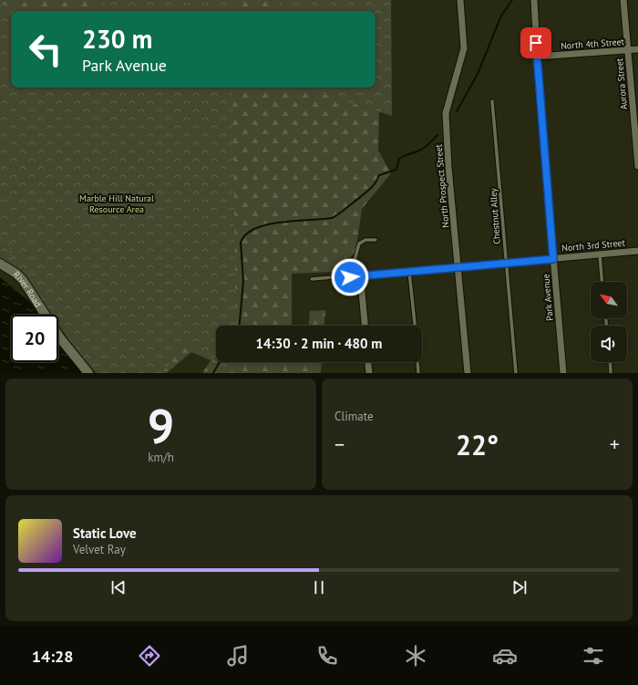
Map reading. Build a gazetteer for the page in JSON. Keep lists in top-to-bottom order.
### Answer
{
  "streets": {
    "street": [
      "North 4th Street",
      "Aurora Street",
      "North Prospect Street",
      "North 3rd Street",
      "River Road",
      "Park Avenue"
    ],
    "lane": ["Chestnut Alley"]
  },
  "crossings": [
    ["North 4th Street", "Aurora Street"],
    ["North 4th Street", "Park Avenue"],
    ["North Prospect Street", "North 3rd Street"],
    ["Chestnut Alley", "North 3rd Street"],
    ["North 3rd Street", "Park Avenue"]
  ],
  "parks": ["Marble Hill Natural Resource Area"],
  "north": "top left",
  "page": {
    "turn": ["230 m", "Park Avenue"],
    "limit": "20",
    "trip": "14:30 · 2 min · 480 m",
    "tile": [
      ["9", "km/h"],
      "Climate"
    ],
    "heat": ["−", "22°", "+"],
    "song": ["Static Love", "Velvet Ray"],
    "tabs": "14:28"
  }
}
